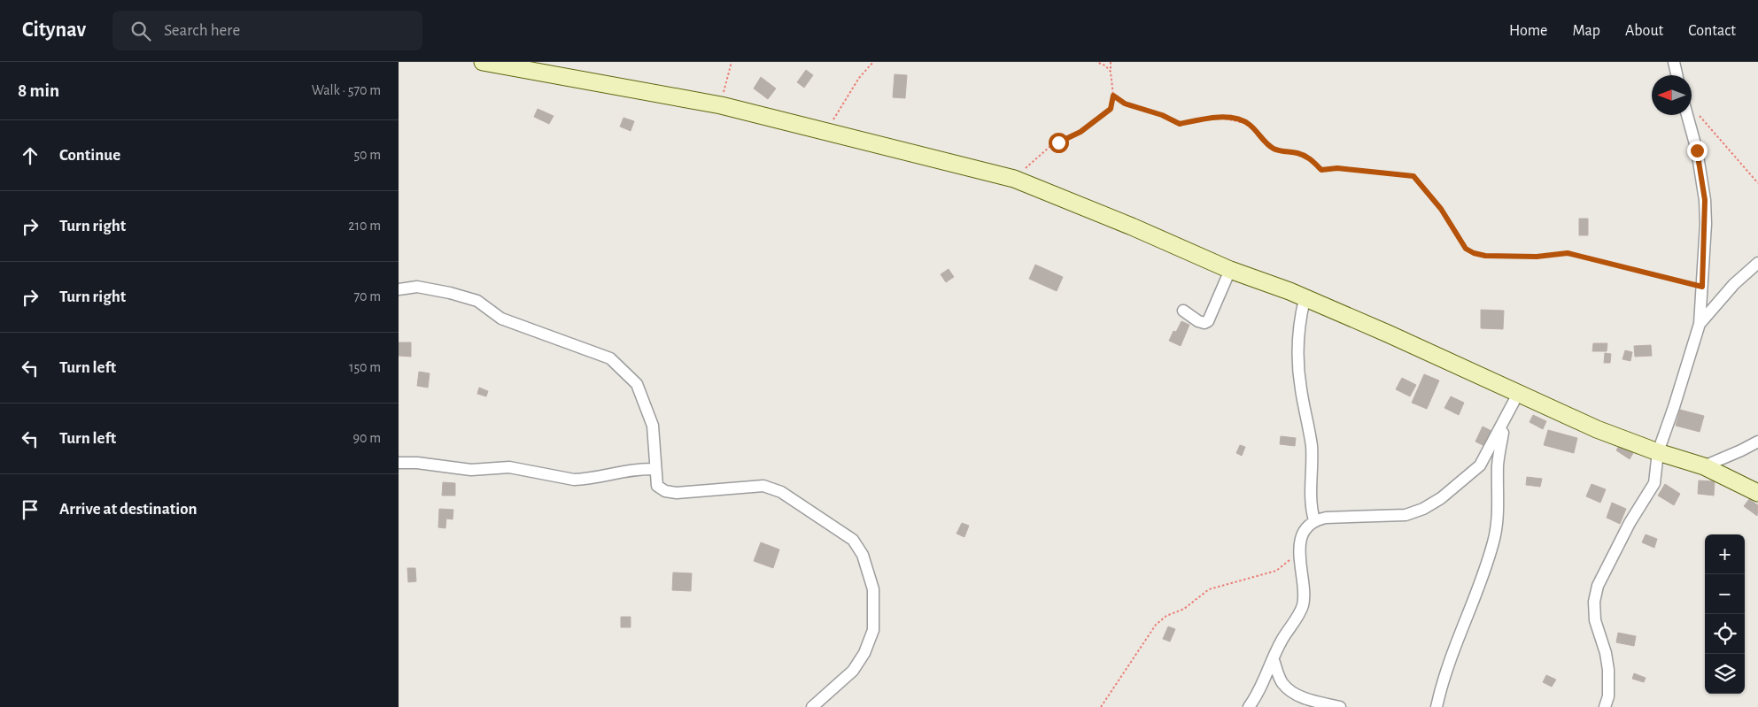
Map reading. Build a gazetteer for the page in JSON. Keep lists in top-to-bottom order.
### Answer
{
  "north": "left",
  "page": {
    "header": "Citynav",
    "search": "Search here",
    "nav": [
      "Home",
      "Map",
      "About",
      "Contact"
    ],
    "heading": ["8 min", "Walk · 570 m"],
    "list": [
      ["Continue", "50 m"],
      ["Turn right", "210 m"],
      ["Turn right", "70 m"],
      ["Turn left", "150 m"],
      ["Turn left", "90 m"],
      "Arrive at destination"
    ],
    "map_buttons": ["+", "−"]
  }
}
